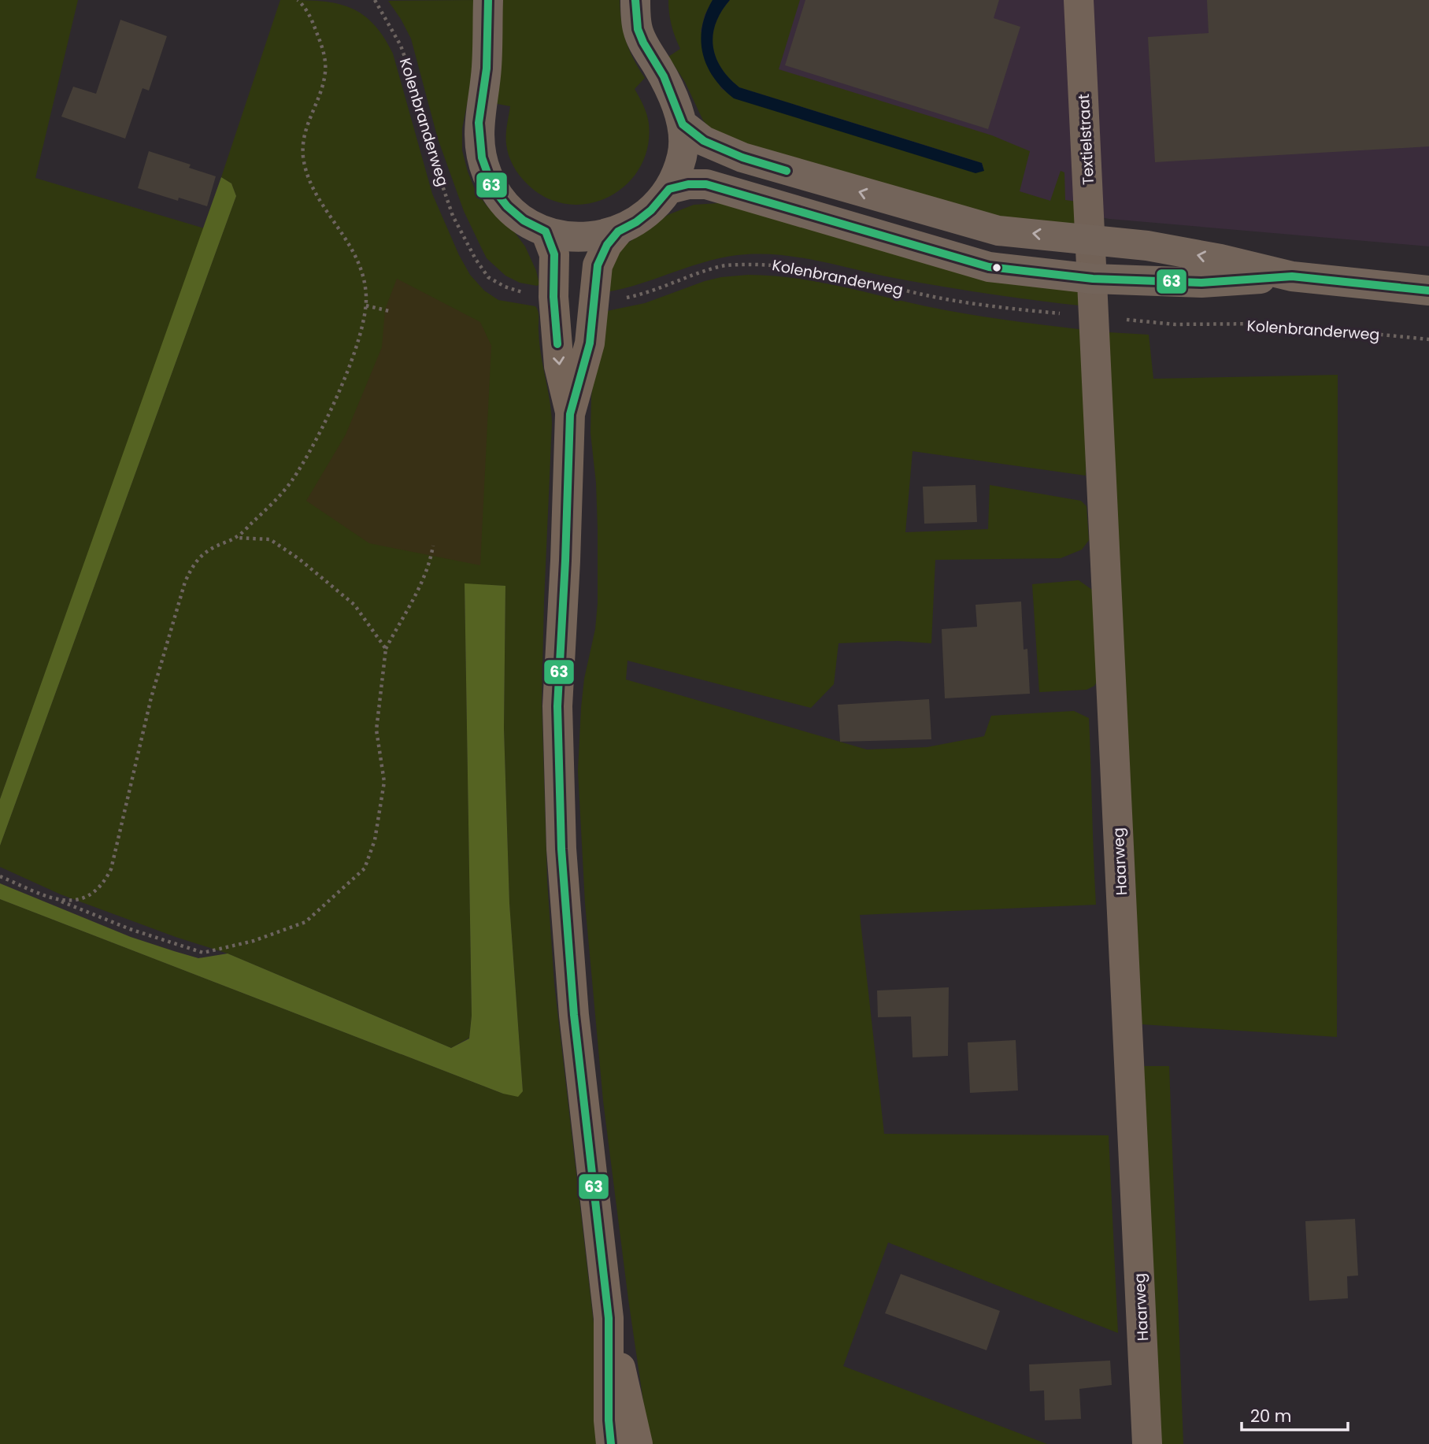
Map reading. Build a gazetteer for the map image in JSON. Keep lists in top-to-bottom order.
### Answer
{
  "streets": {
    "street": ["Textielstraat", "Haarweg"],
    "path": ["Kolenbranderweg"]
  },
  "crossings": [
    ["Kolenbranderweg", "Haarweg"],
    ["Textielstraat", "Haarweg"]
  ],
  "lines": ["transit line 63"],
  "scale_bar": "20 m"
}
